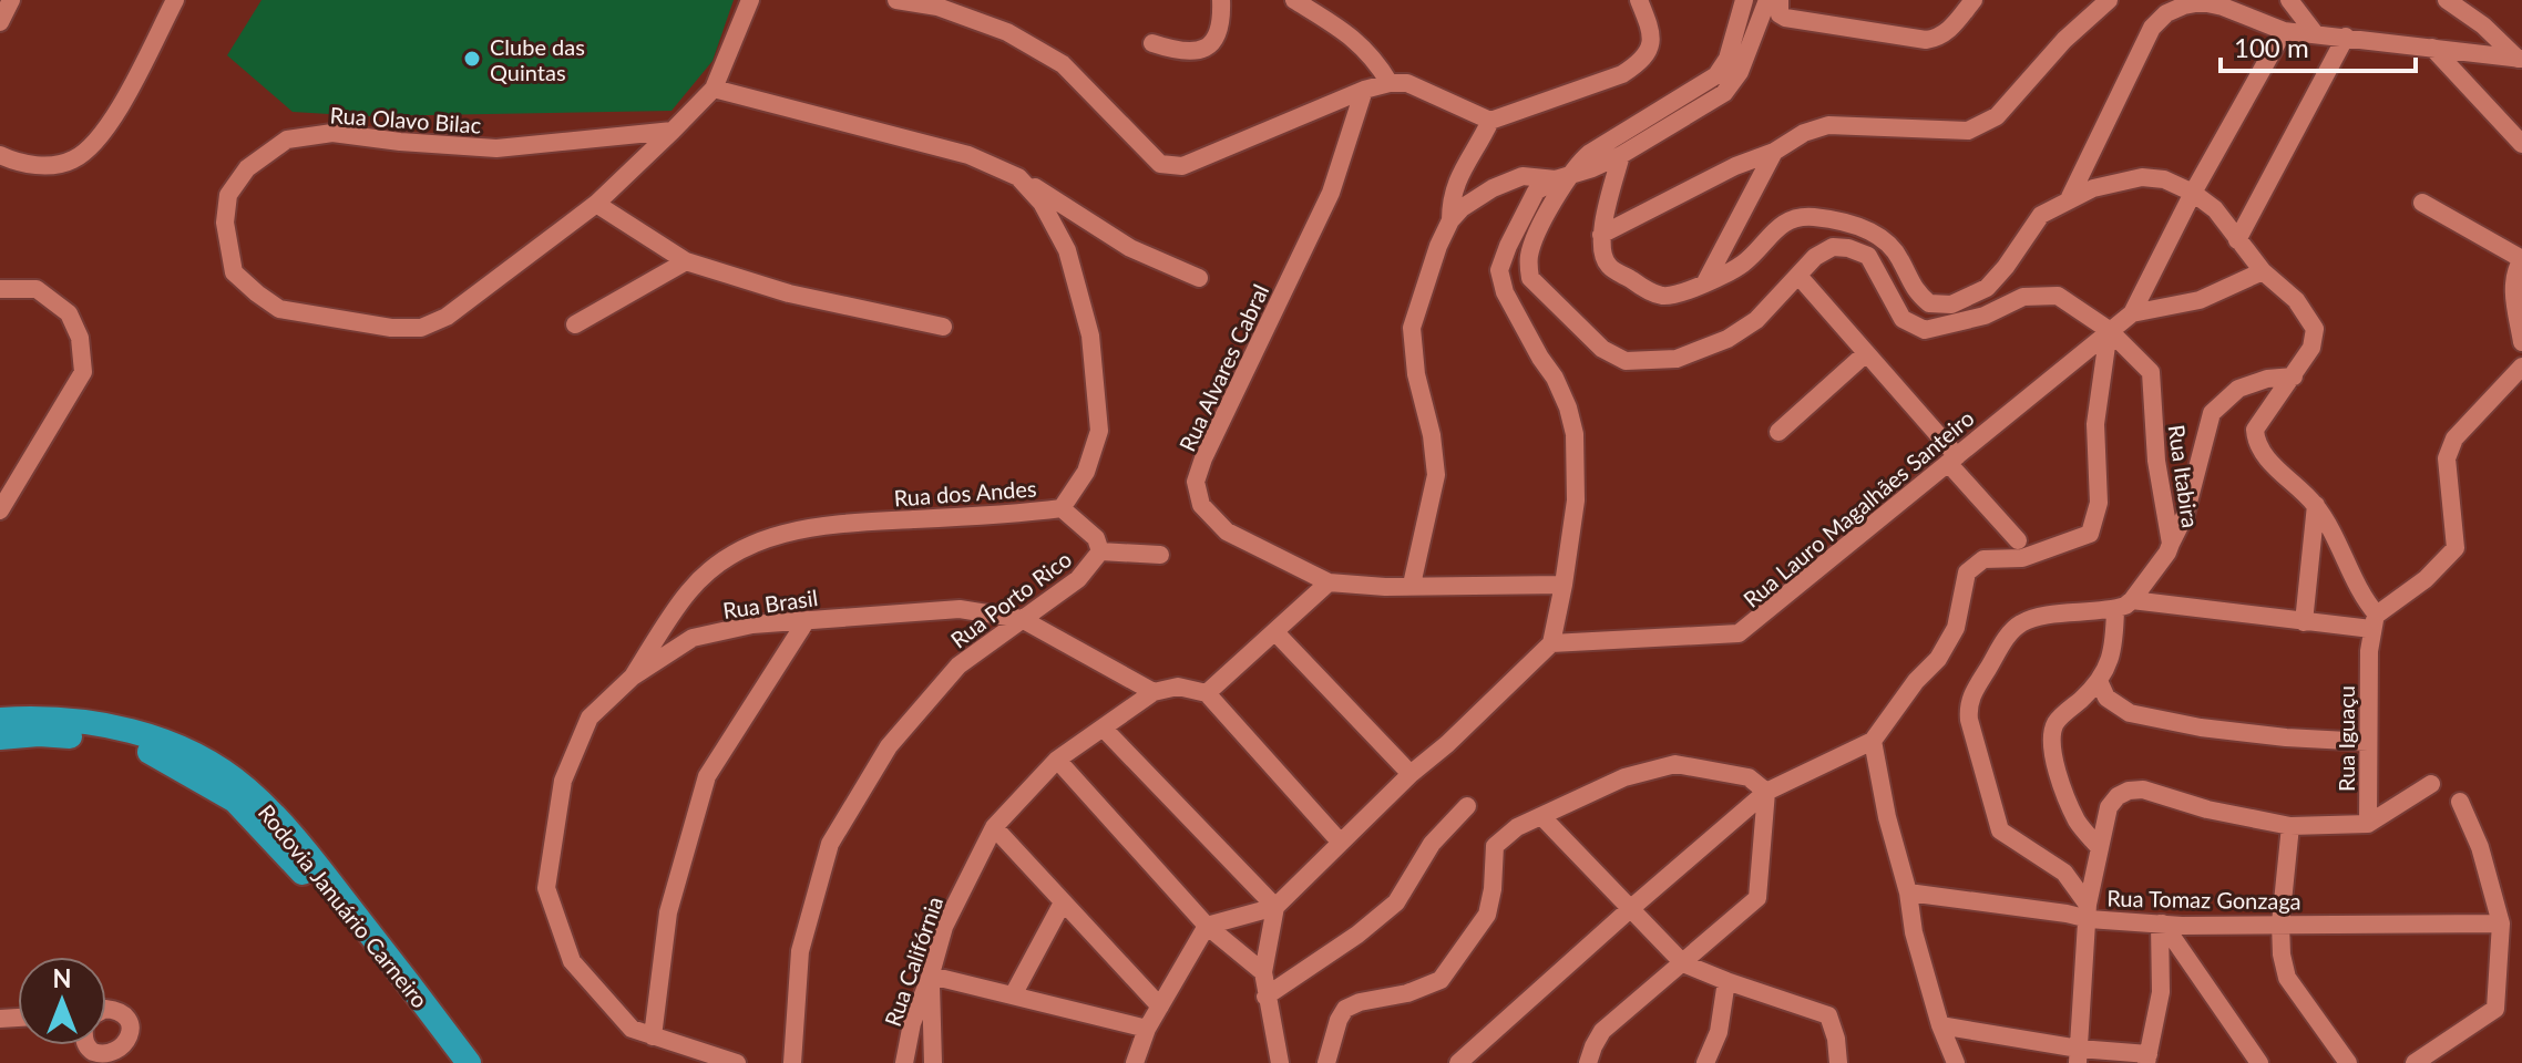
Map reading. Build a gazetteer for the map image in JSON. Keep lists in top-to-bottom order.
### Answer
{
  "streets": {
    "highway": ["Rodovia Januário Carneiro"],
    "street": [
      "Rua Olavo Bilac",
      "Rua Alvares Cabral",
      "Rua Itabira",
      "Rua dos Andes",
      "Rua Lauro Magalhães Santeiro",
      "Rua Porto Rico",
      "Rua Brasil",
      "Rua Iguaçu",
      "Rua Tomaz Gonzaga",
      "Rua Califórnia"
    ]
  },
  "crossings": [
    ["Rua Itabira", "Rua Lauro Magalhães Santeiro"],
    ["Rua dos Andes", "Rua Porto Rico"],
    ["Rua dos Andes", "Rua Brasil"],
    ["Rua Porto Rico", "Rua Brasil"],
    ["Rua Brasil", "Rua Califórnia"],
    ["Rua Iguaçu", "Rua Tomaz Gonzaga"]
  ],
  "places": ["Clube das Quintas"],
  "scale_bar": "100 m",
  "north": "top"
}
